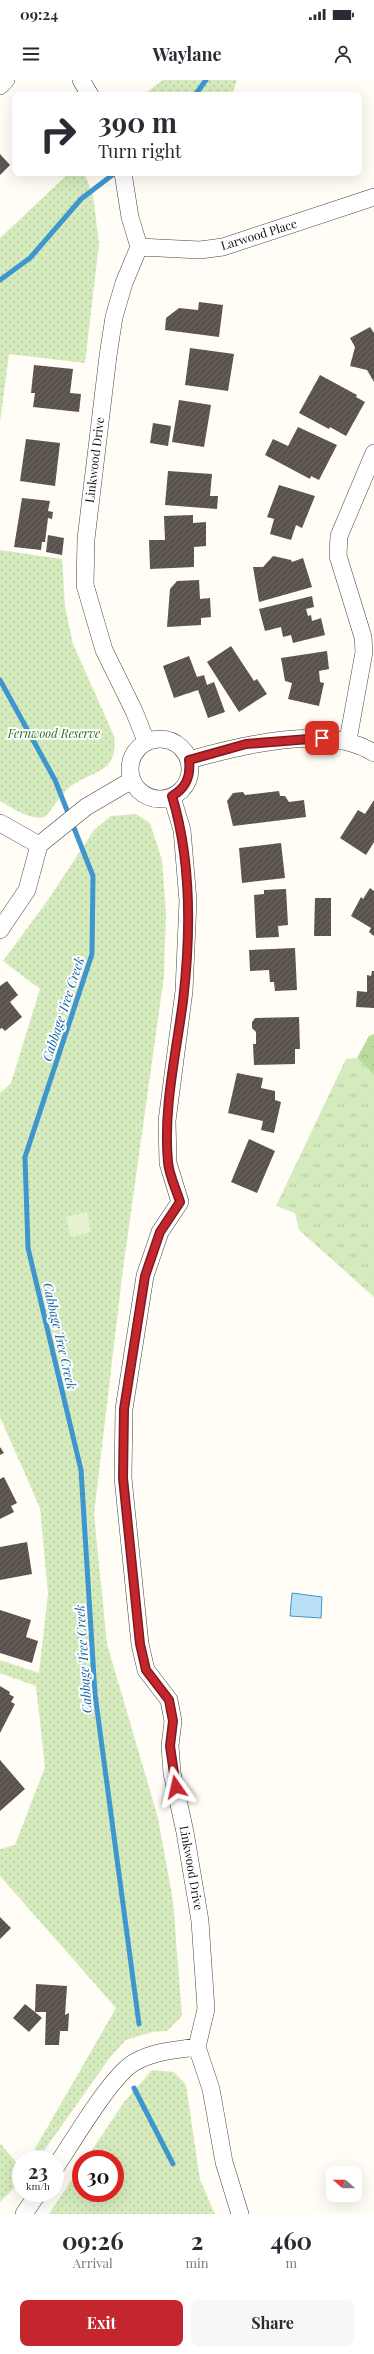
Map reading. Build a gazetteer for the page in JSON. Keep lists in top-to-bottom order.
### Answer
{
  "streets": {
    "street": ["Larwood Place", "Linkwood Drive"]
  },
  "crossings": [
    ["Larwood Place", "Linkwood Drive"]
  ],
  "water": ["Cabbage Tree Creek"],
  "parks": ["Fernwood Reserve"],
  "north": "left",
  "page": {
    "status": "09:24",
    "header": "Waylane",
    "turn": ["390 m", "Turn right"],
    "speed": "23 km/h",
    "limit": "30",
    "eta": [
      "09:26",
      "Arrival",
      "2",
      "min",
      "460",
      "m"
    ],
    "buttons": ["Exit", "Share"]
  }
}
